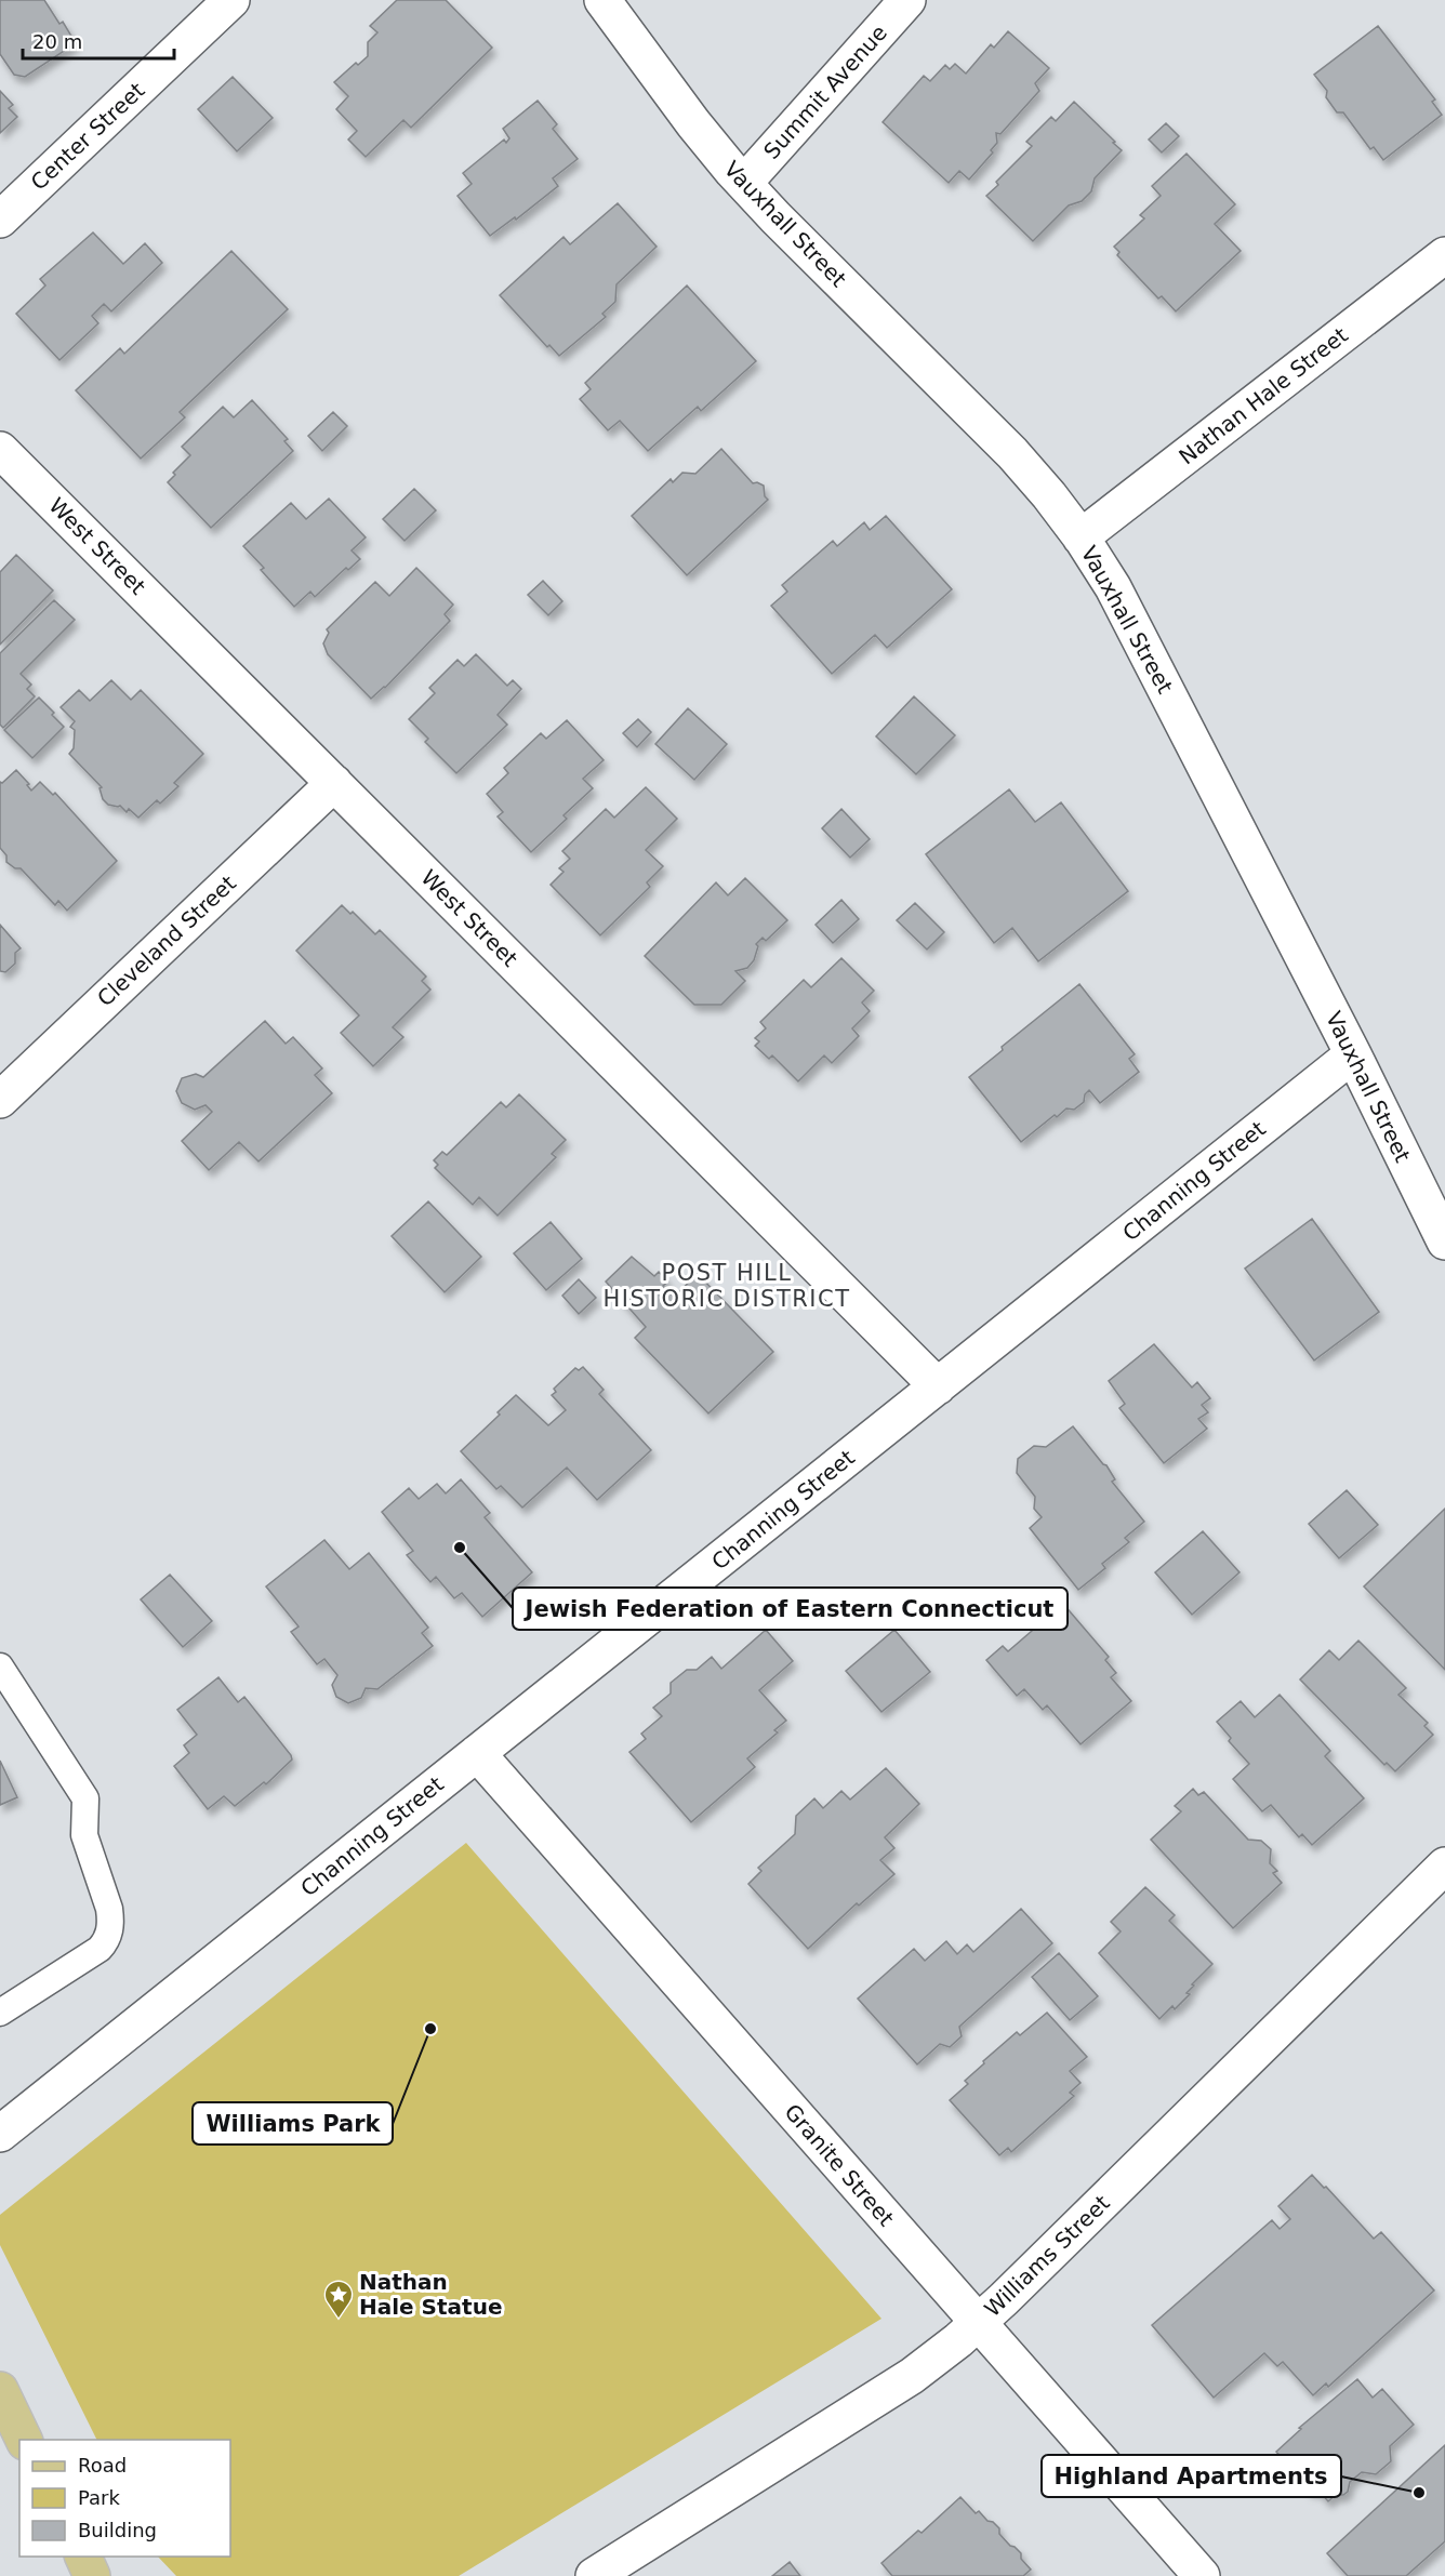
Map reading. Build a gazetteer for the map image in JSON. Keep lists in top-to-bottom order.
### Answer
{
  "streets": {
    "street": [
      "Summit Avenue",
      "Center Street",
      "Vauxhall Street",
      "Nathan Hale Street",
      "West Street",
      "Cleveland Street",
      "Channing Street",
      "Granite Street",
      "Williams Street"
    ]
  },
  "crossings": [
    ["Summit Avenue", "Vauxhall Street"],
    ["Vauxhall Street", "Nathan Hale Street"],
    ["Vauxhall Street", "Channing Street"],
    ["West Street", "Cleveland Street"],
    ["West Street", "Channing Street"],
    ["Channing Street", "Granite Street"],
    ["Granite Street", "Williams Street"]
  ],
  "districts": ["POST HILL HISTORIC DISTRICT"],
  "places": {
    "other": ["Jewish Federation of Eastern Connecticut", "Williams Park", "Highland Apartments"],
    "place": ["Nathan Hale Statue"]
  },
  "legend": ["Road", "Park", "Building"],
  "scale_bar": "20 m"
}
